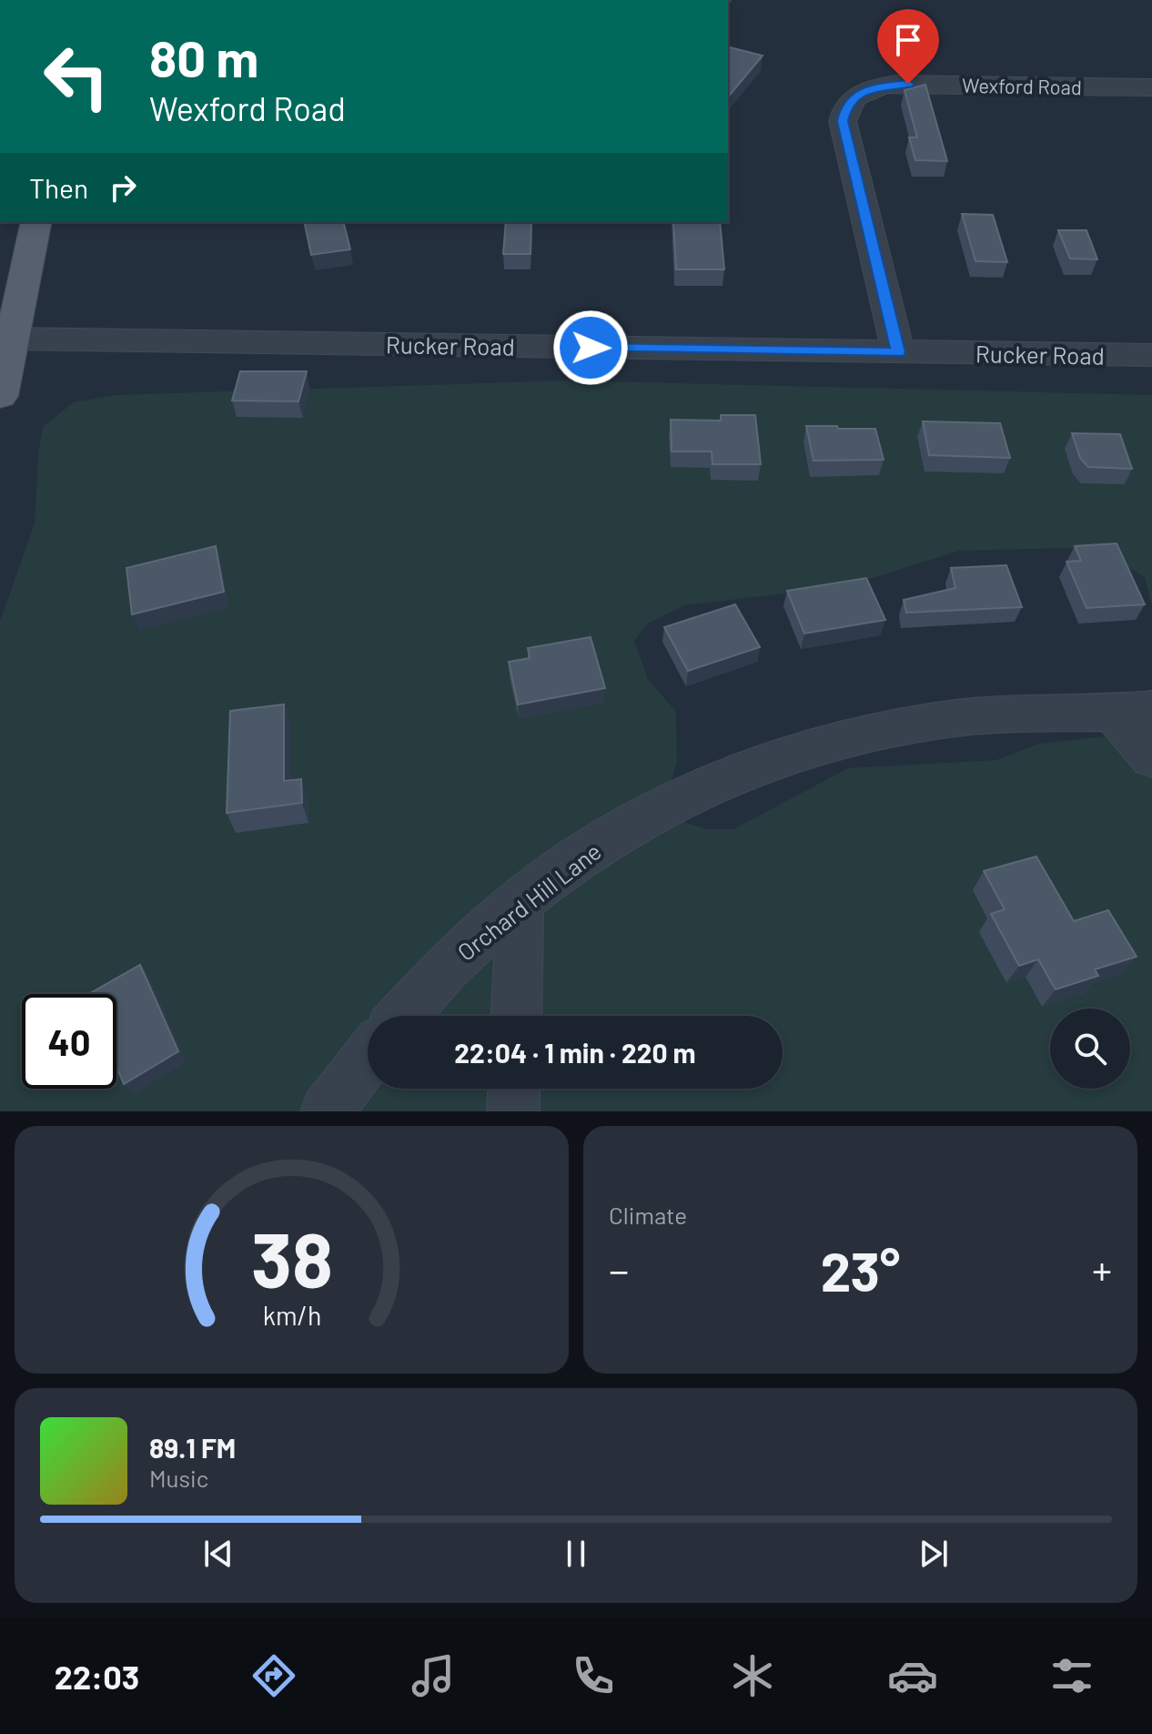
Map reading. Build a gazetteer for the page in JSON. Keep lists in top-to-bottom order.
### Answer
{
  "streets": {
    "street": ["Wexford Road", "Rucker Road", "Orchard Hill Lane"]
  },
  "crossings": [
    ["Wexford Road", "Rucker Road"]
  ],
  "page": {
    "turn": ["80 m", "Wexford Road"],
    "then": "Then",
    "limit": "40",
    "trip": "22:04 · 1 min · 220 m",
    "tile": "Climate",
    "heat": ["−", "23°", "+"],
    "song": ["89.1 FM", "Music"],
    "tabs": "22:03",
    "gauge": ["38", "km/h"]
  }
}
